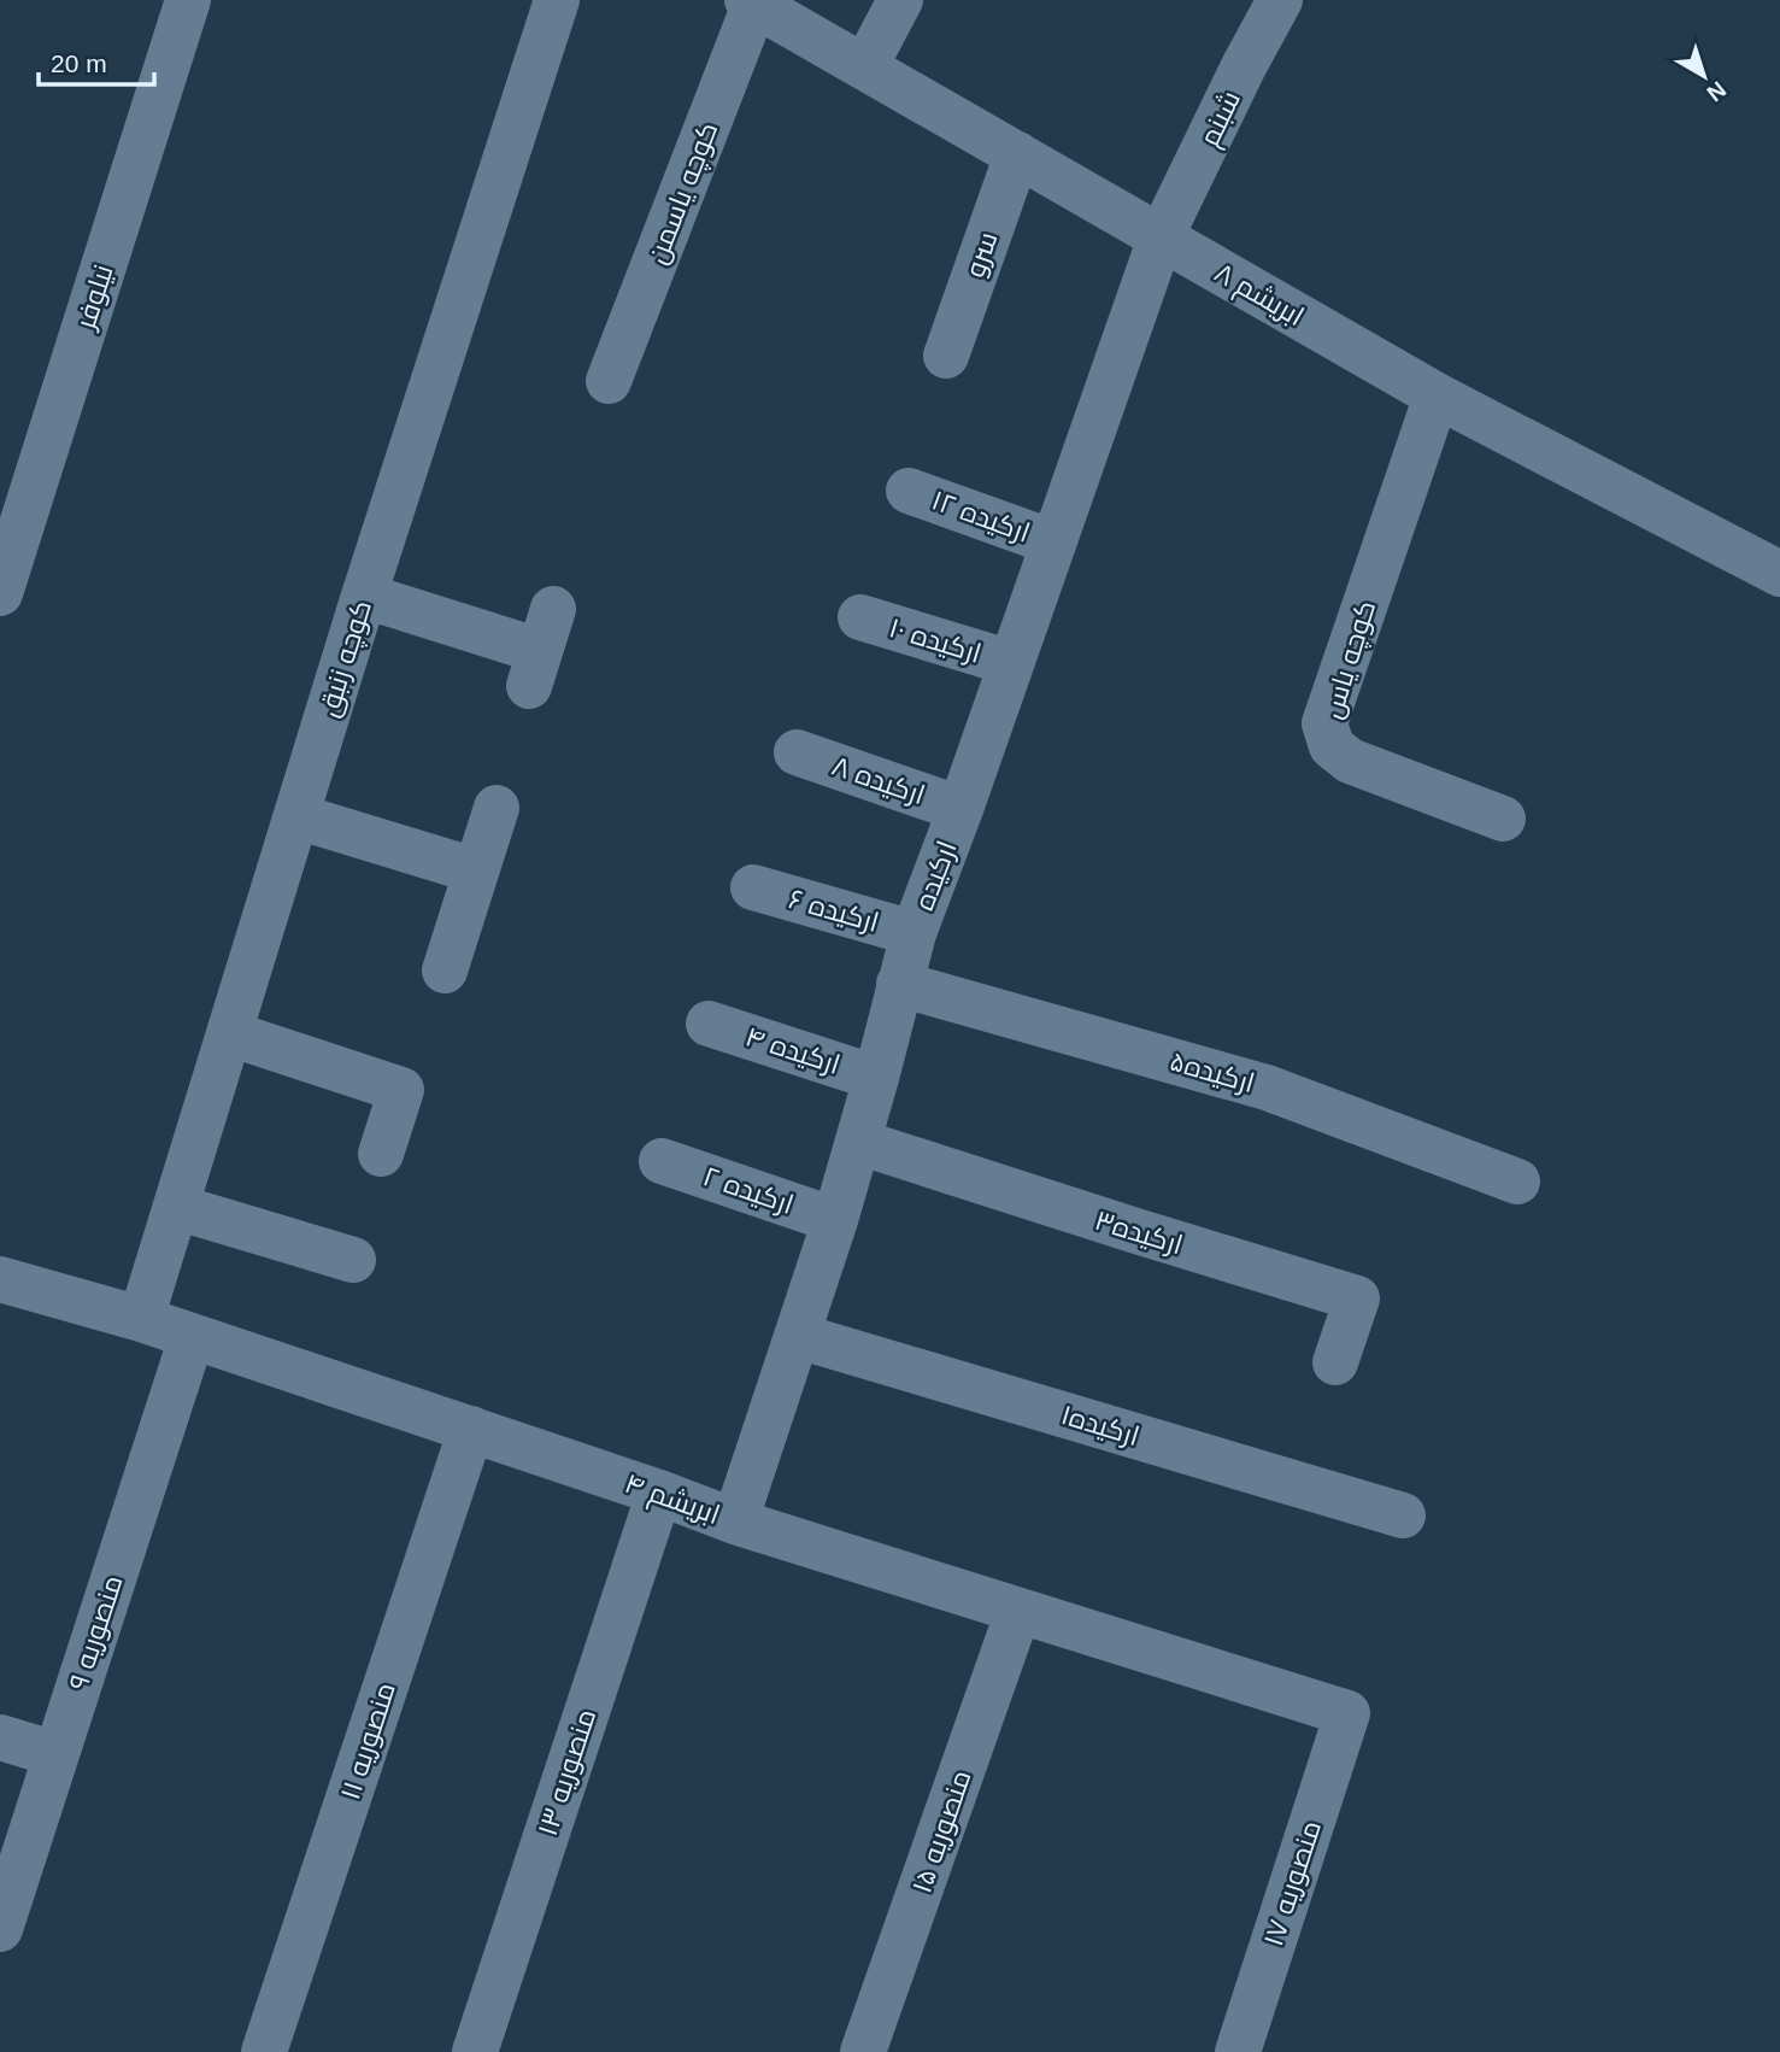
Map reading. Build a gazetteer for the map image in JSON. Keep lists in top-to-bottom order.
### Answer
{
  "streets": {
    "street": [
      "شبنم",
      "کوچه یاسمن",
      "سرو",
      "ابریشم ۸",
      "نيلوفر",
      "ارکیده ۱۲",
      "ارکیده ۱۰",
      "کوچه زنبق",
      "کوچه یاس",
      "ارکیده ۸",
      "ارکیده",
      "ارکیده ۶",
      "ارکیده ۴",
      "ارکیده۵",
      "ارکیده ۲",
      "ارکیده۳",
      "ارکیده۱",
      "ابریشم ۴",
      "منصوریه ۹",
      "منصوریه ۱۱",
      "منصوریه ۱۳",
      "منصوریه ۱۵",
      "منصوریه ۱۷"
    ]
  },
  "crossings": [
    ["شبنم", "ابریشم ۸"],
    ["شبنم", "ارکیده"],
    ["کوچه یاسمن", "ابریشم ۸"],
    ["سرو", "ابریشم ۸"],
    ["ابریشم ۸", "کوچه یاس"],
    ["ابریشم ۸", "ارکیده"],
    ["ارکیده ۱۲", "ارکیده"],
    ["ارکیده ۱۰", "ارکیده"],
    ["کوچه زنبق", "ابریشم ۴"],
    ["ارکیده ۸", "ارکیده"],
    ["ارکیده", "ارکیده ۶"],
    ["ارکیده", "ارکیده ۴"],
    ["ارکیده", "ارکیده۵"],
    ["ارکیده", "ارکیده ۲"],
    ["ارکیده", "ارکیده۳"],
    ["ارکیده", "ارکیده۱"],
    ["ارکیده", "ابریشم ۴"],
    ["ابریشم ۴", "منصوریه ۹"],
    ["ابریشم ۴", "منصوریه ۱۱"],
    ["ابریشم ۴", "منصوریه ۱۳"],
    ["ابریشم ۴", "منصوریه ۱۵"],
    ["ابریشم ۴", "منصوریه ۱۷"]
  ],
  "scale_bar": "20 m",
  "north": "bottom right"
}
